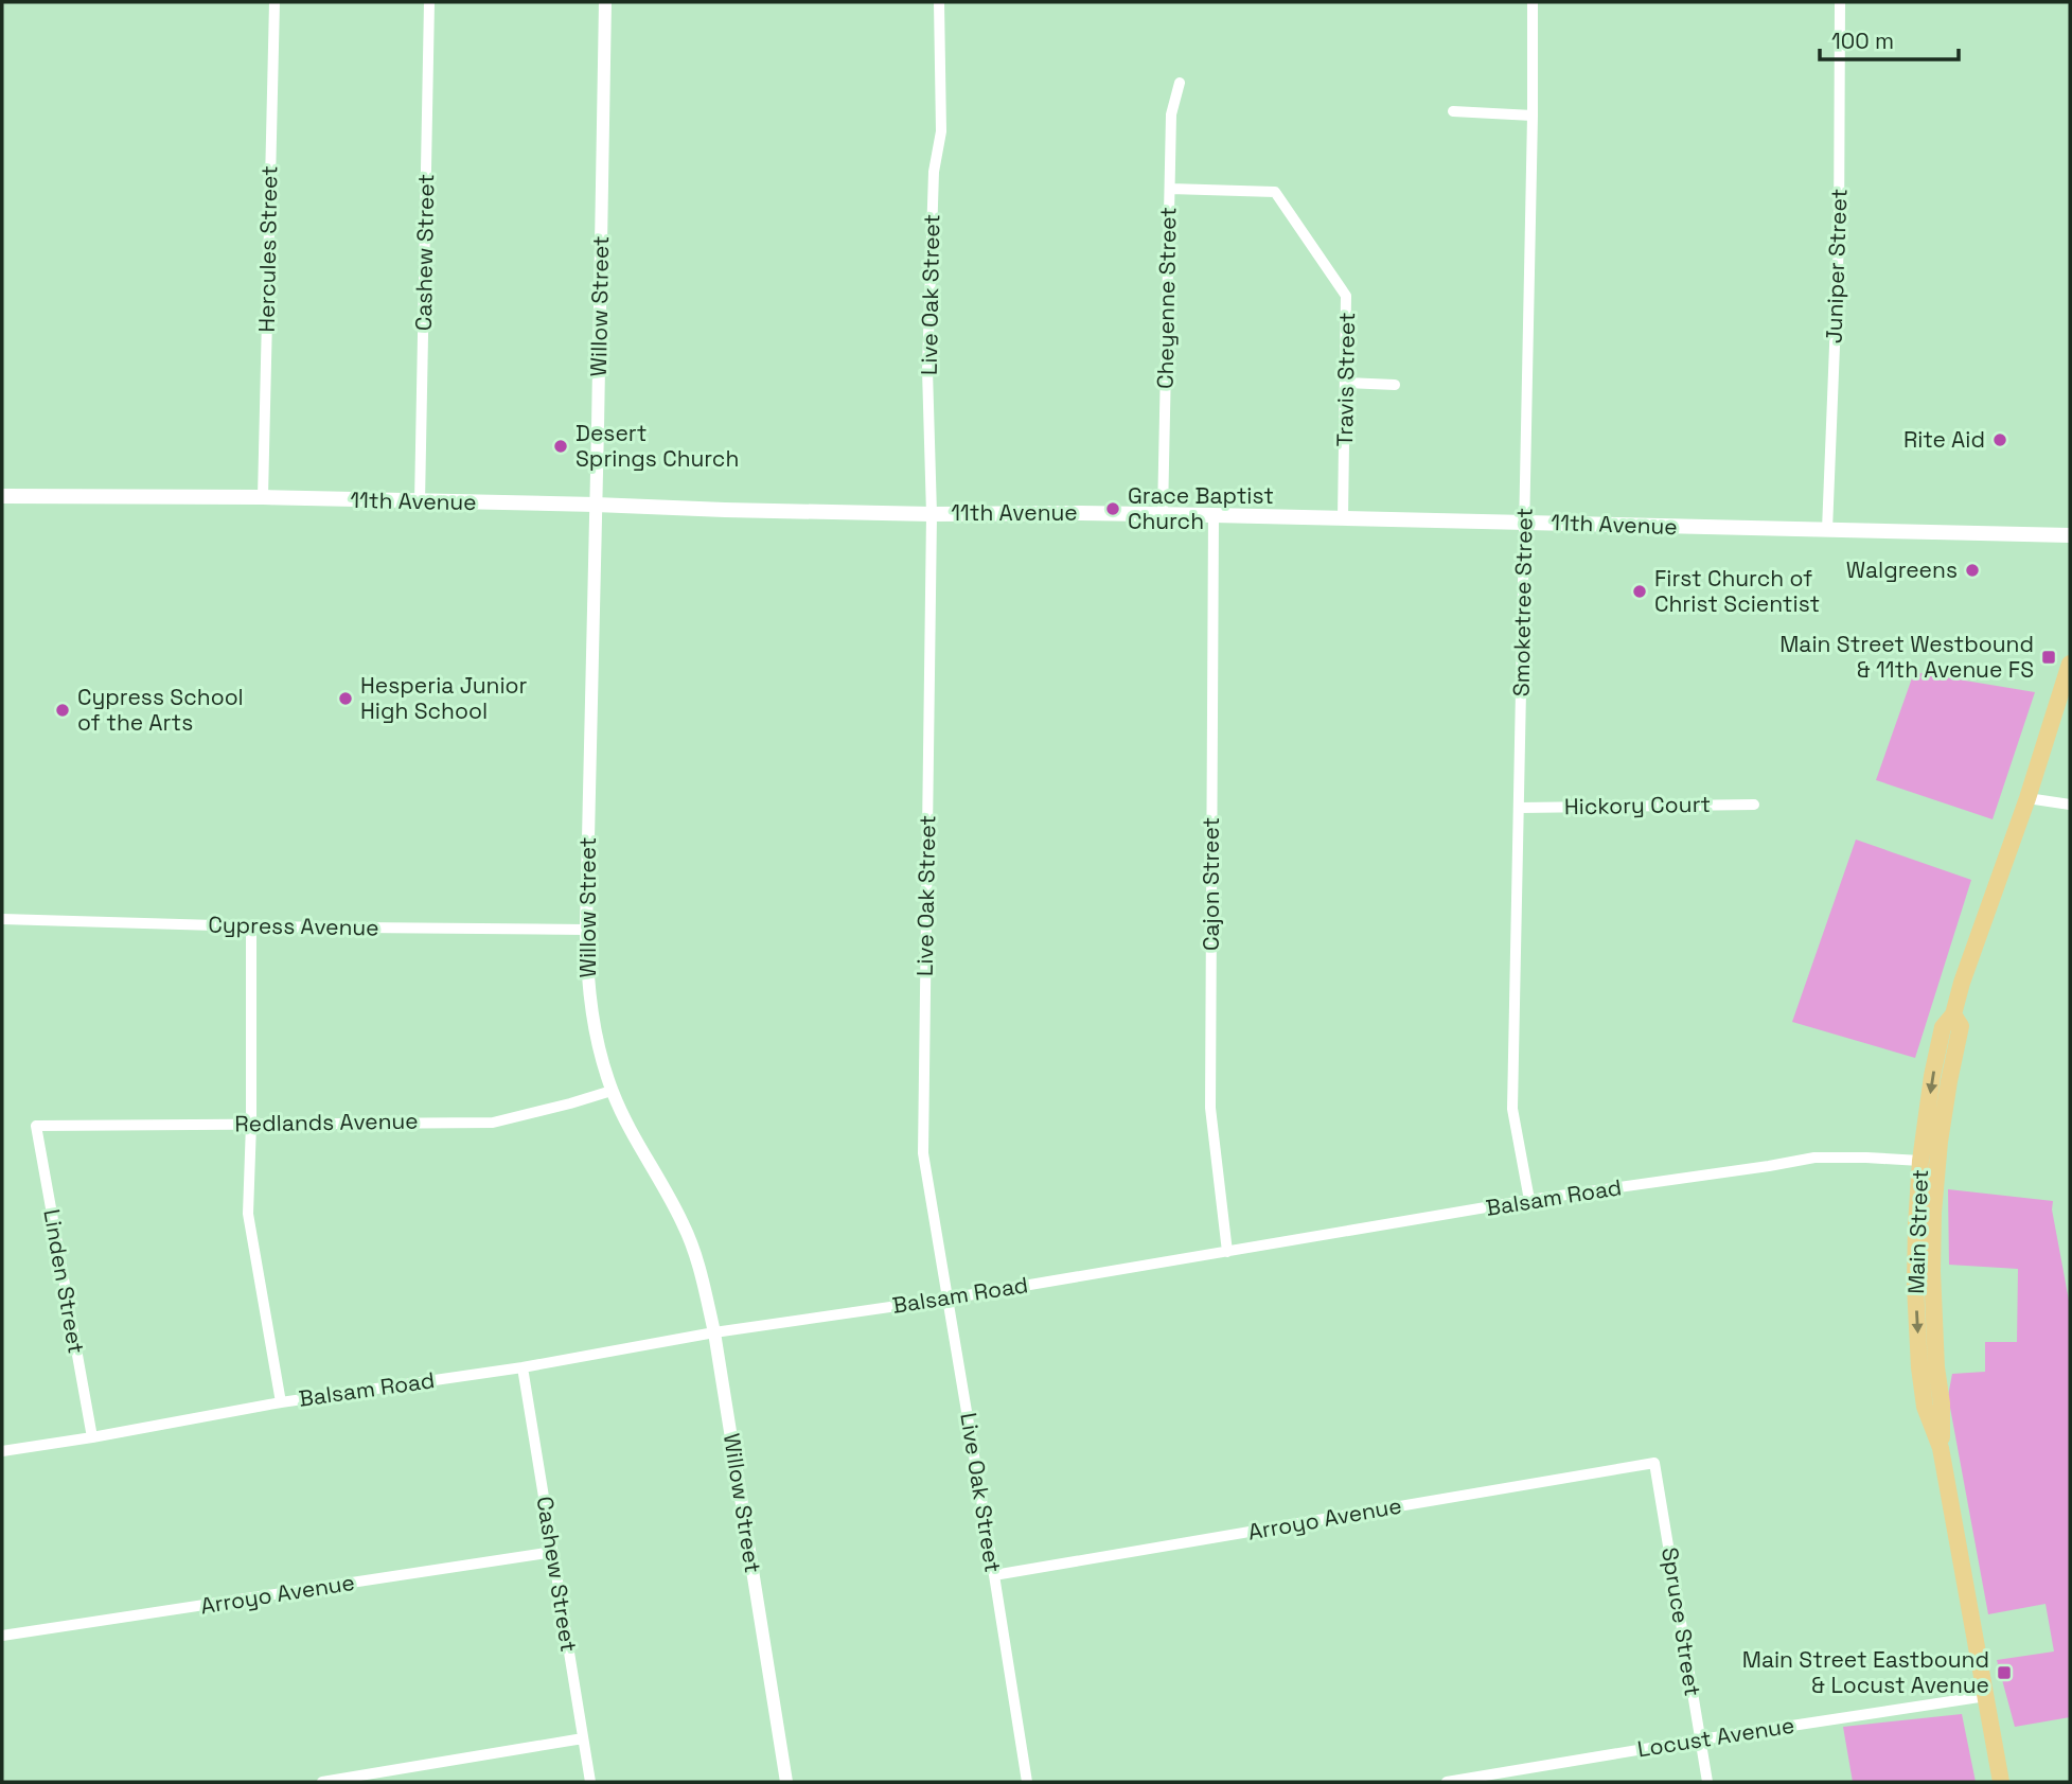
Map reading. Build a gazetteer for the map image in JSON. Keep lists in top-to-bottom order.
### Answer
{
  "streets": {
    "main road": ["11th Avenue", "Main Street"],
    "street": [
      "Hercules Street",
      "Cashew Street",
      "Juniper Street",
      "Live Oak Street",
      "Cheyenne Street",
      "Willow Street",
      "Travis Street",
      "Smoketree Street",
      "Hickory Court",
      "Cajon Street",
      "Cypress Avenue",
      "Redlands Avenue",
      "Balsam Road",
      "Linden Street",
      "Arroyo Avenue",
      "Spruce Street",
      "Locust Avenue"
    ]
  },
  "crossings": [
    ["Hercules Street", "11th Avenue"],
    ["Cashew Street", "11th Avenue"],
    ["Cashew Street", "Balsam Road"],
    ["Cashew Street", "Arroyo Avenue"],
    ["Juniper Street", "11th Avenue"],
    ["Live Oak Street", "11th Avenue"],
    ["Live Oak Street", "Balsam Road"],
    ["Live Oak Street", "Arroyo Avenue"],
    ["Cheyenne Street", "Travis Street"],
    ["Cheyenne Street", "11th Avenue"],
    ["Willow Street", "11th Avenue"],
    ["Willow Street", "Cypress Avenue"],
    ["Willow Street", "Redlands Avenue"],
    ["Willow Street", "Balsam Road"],
    ["Travis Street", "11th Avenue"],
    ["11th Avenue", "Smoketree Street"],
    ["11th Avenue", "Cajon Street"],
    ["Smoketree Street", "Hickory Court"],
    ["Smoketree Street", "Balsam Road"],
    ["Cajon Street", "Balsam Road"],
    ["Redlands Avenue", "Linden Street"],
    ["Balsam Road", "Main Street"],
    ["Balsam Road", "Linden Street"],
    ["Main Street", "Locust Avenue"],
    ["Arroyo Avenue", "Spruce Street"],
    ["Spruce Street", "Locust Avenue"]
  ],
  "places": {
    "other": [
      "Rite Aid",
      "Desert Springs Church",
      "Grace Baptist Church",
      "Walgreens",
      "First Church of Christ Scientist",
      "Hesperia Junior High School",
      "Cypress School of the Arts"
    ],
    "transit": ["Main Street Westbound & 11th Avenue FS", "Main Street Eastbound & Locust Avenue"]
  },
  "scale_bar": "100 m"
}
